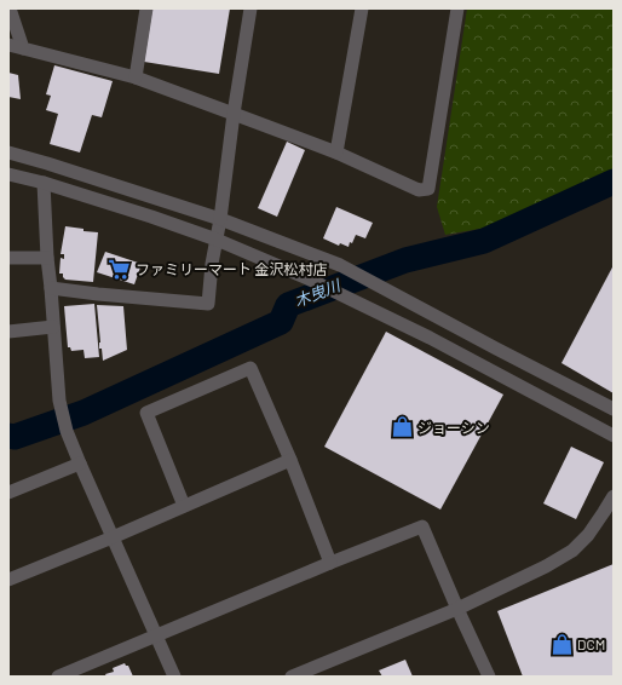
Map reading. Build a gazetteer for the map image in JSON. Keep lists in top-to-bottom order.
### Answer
{
  "water": ["木曳川"],
  "places": {
    "supermarket": ["ファミリーマート 金沢松村店"],
    "shop": ["ジョーシン", "DCM"]
  }
}
